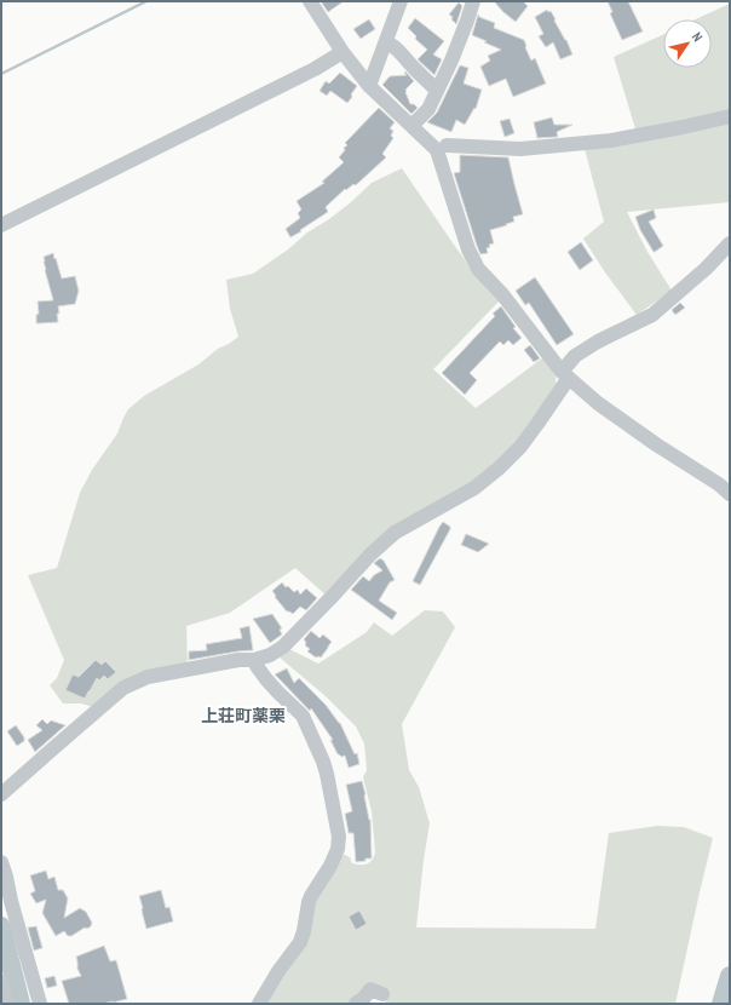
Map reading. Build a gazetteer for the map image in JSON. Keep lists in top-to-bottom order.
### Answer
{
  "districts": ["上荘町薬栗"],
  "north": "top right"
}
